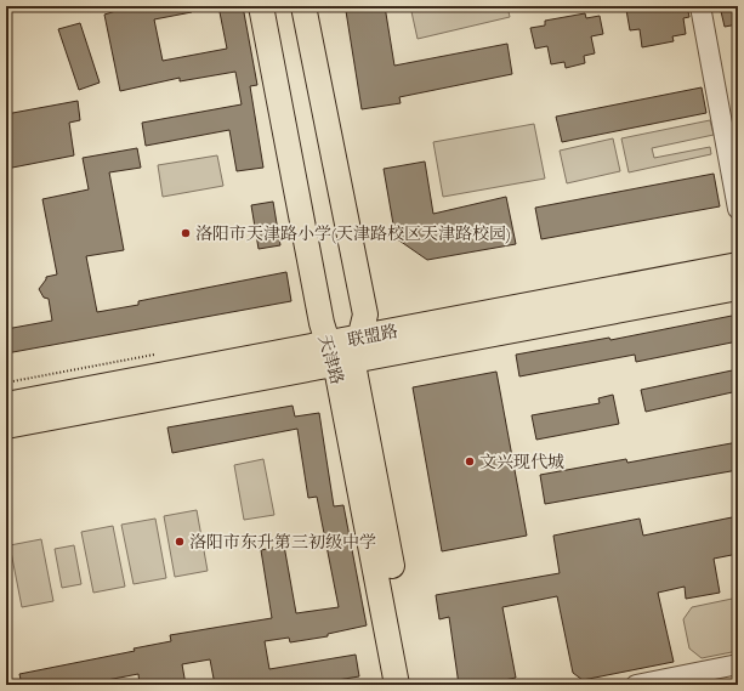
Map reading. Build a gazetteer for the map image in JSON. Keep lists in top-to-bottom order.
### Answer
{
  "streets": {
    "main road": ["联盟路", "天津路"]
  },
  "crossings": [
    ["联盟路", "天津路"]
  ],
  "places": ["洛阳市天津路小学(天津路校区天津路校园)", "文兴现代城", "洛阳市东升第三初级中学"]
}
